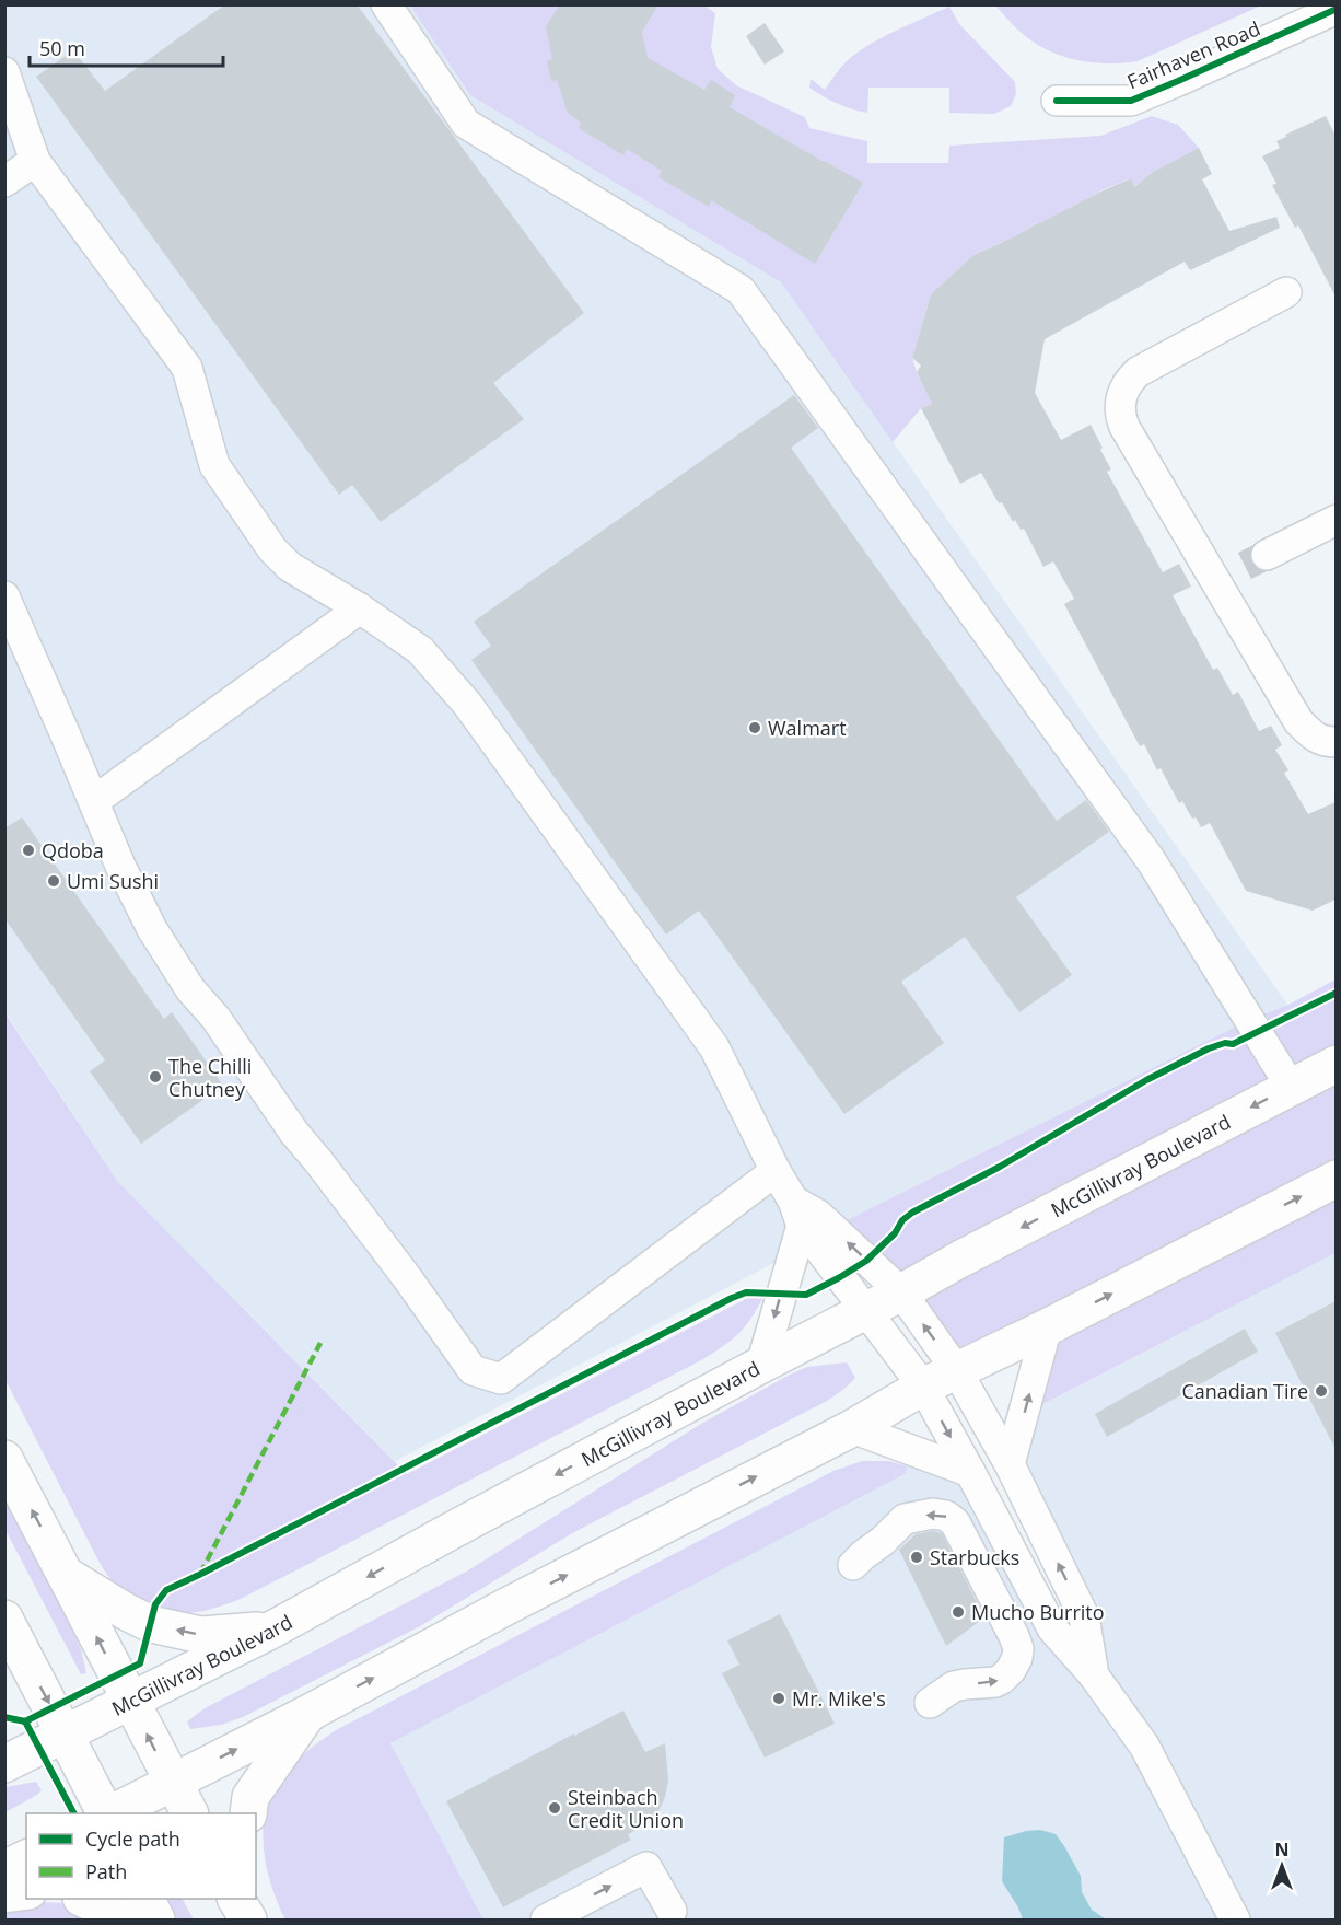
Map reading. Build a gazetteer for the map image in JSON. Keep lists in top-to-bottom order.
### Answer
{
  "streets": {
    "main road": ["McGillivray Boulevard"],
    "street": ["Fairhaven Road"]
  },
  "places": [
    "Walmart",
    "Qdoba",
    "Umi Sushi",
    "The Chilli Chutney",
    "Canadian Tire",
    "Starbucks",
    "Mucho Burrito",
    "Mr. Mike's",
    "Steinbach Credit Union"
  ],
  "legend": ["Cycle path", "Path"],
  "scale_bar": "50 m",
  "north": "top"
}
